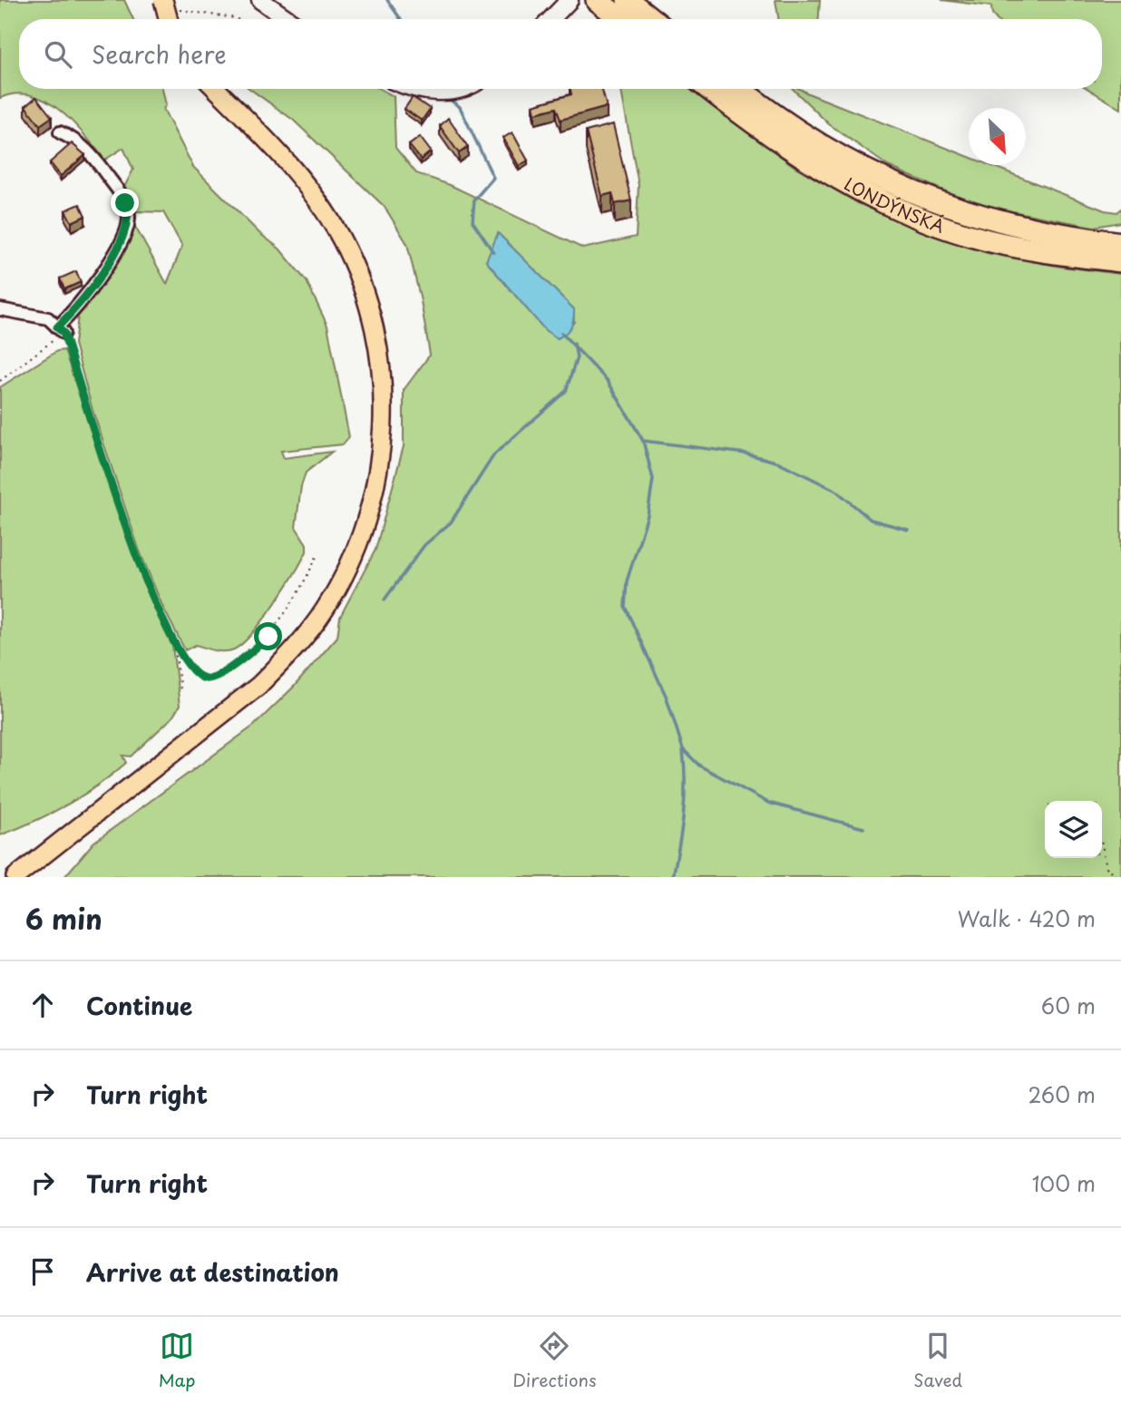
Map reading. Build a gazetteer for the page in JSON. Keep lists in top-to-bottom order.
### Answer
{
  "streets": {
    "highway": ["LONDÝNSKÁ"]
  },
  "north": "bottom right",
  "page": {
    "search": "Search here",
    "heading": ["6 min", "Walk · 420 m"],
    "list": [
      ["Continue", "60 m"],
      ["Turn right", "260 m"],
      ["Turn right", "100 m"],
      "Arrive at destination"
    ],
    "nav": ["Map", "Directions", "Saved"]
  }
}
